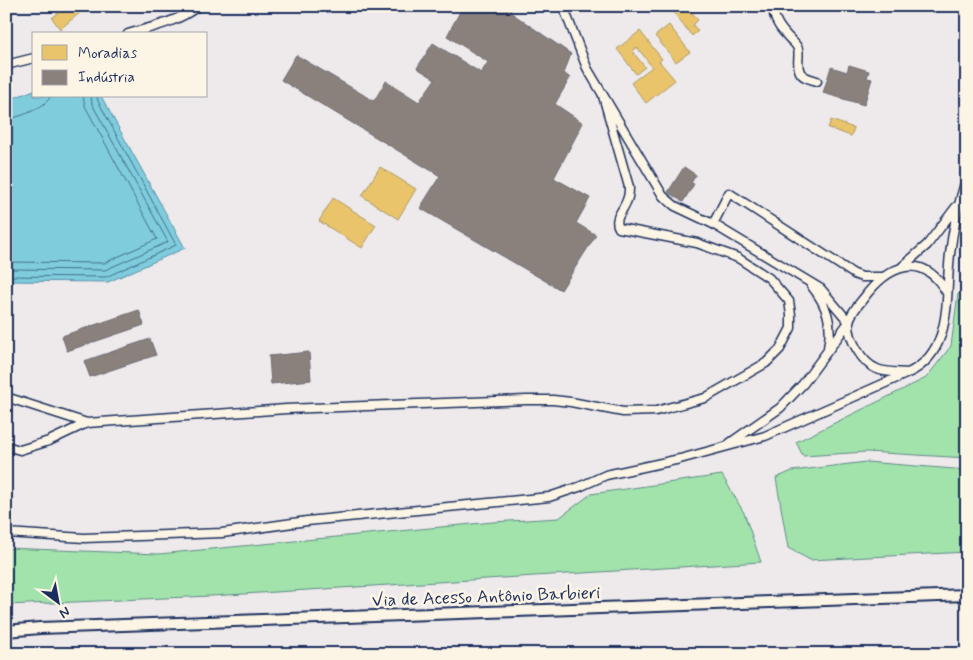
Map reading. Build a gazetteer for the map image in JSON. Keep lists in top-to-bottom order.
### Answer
{
  "streets": {
    "main road": ["Via de Acesso Antônio Barbieri"]
  },
  "legend": ["Moradias", "Indústria"],
  "north": "bottom right"
}
